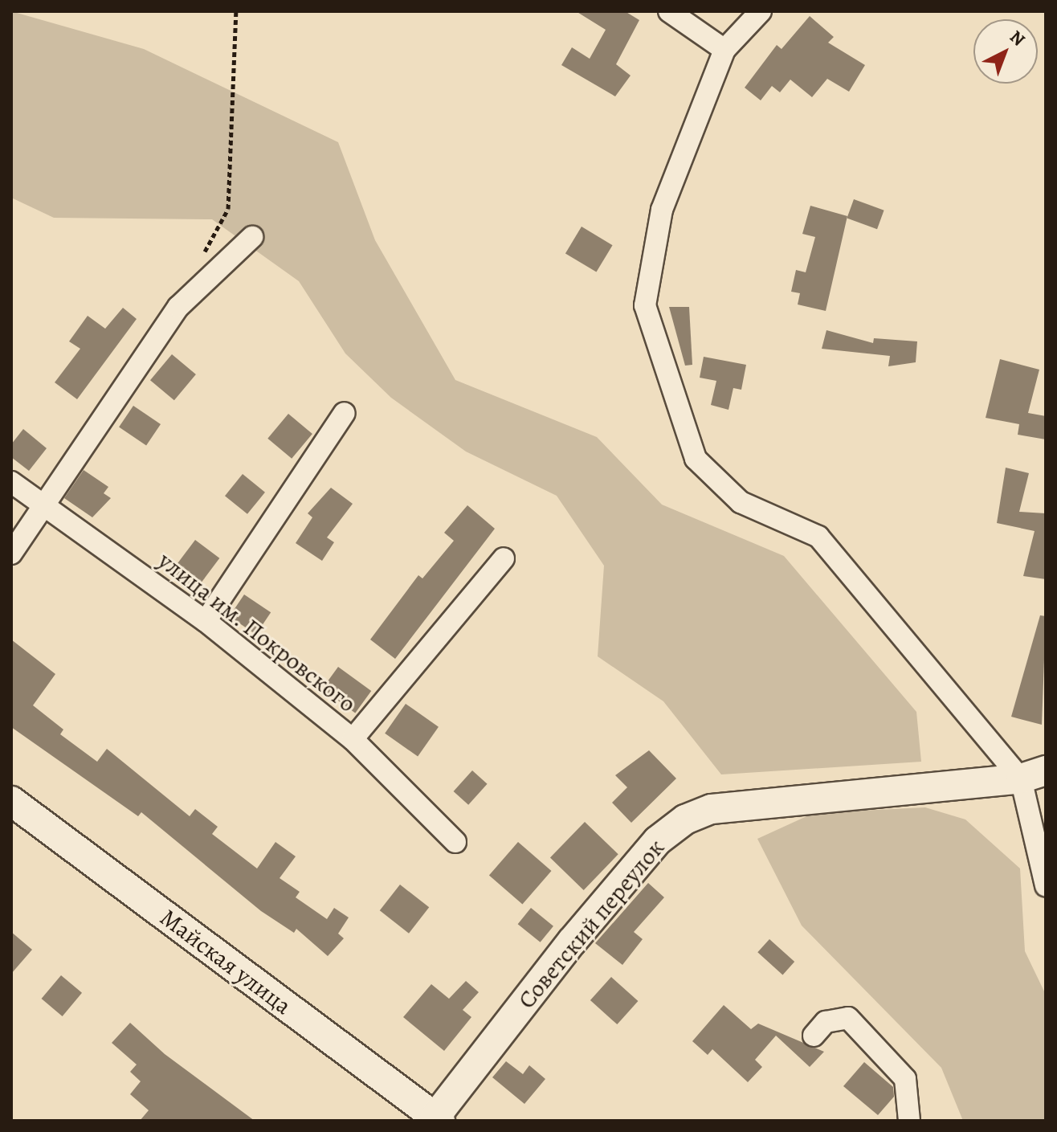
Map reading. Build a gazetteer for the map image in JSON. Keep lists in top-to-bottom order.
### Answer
{
  "streets": {
    "street": ["улица им. Покровского", "Советский переулок", "Майская улица"]
  },
  "crossings": [
    ["Советский переулок", "Майская улица"]
  ],
  "north": "top right"
}
